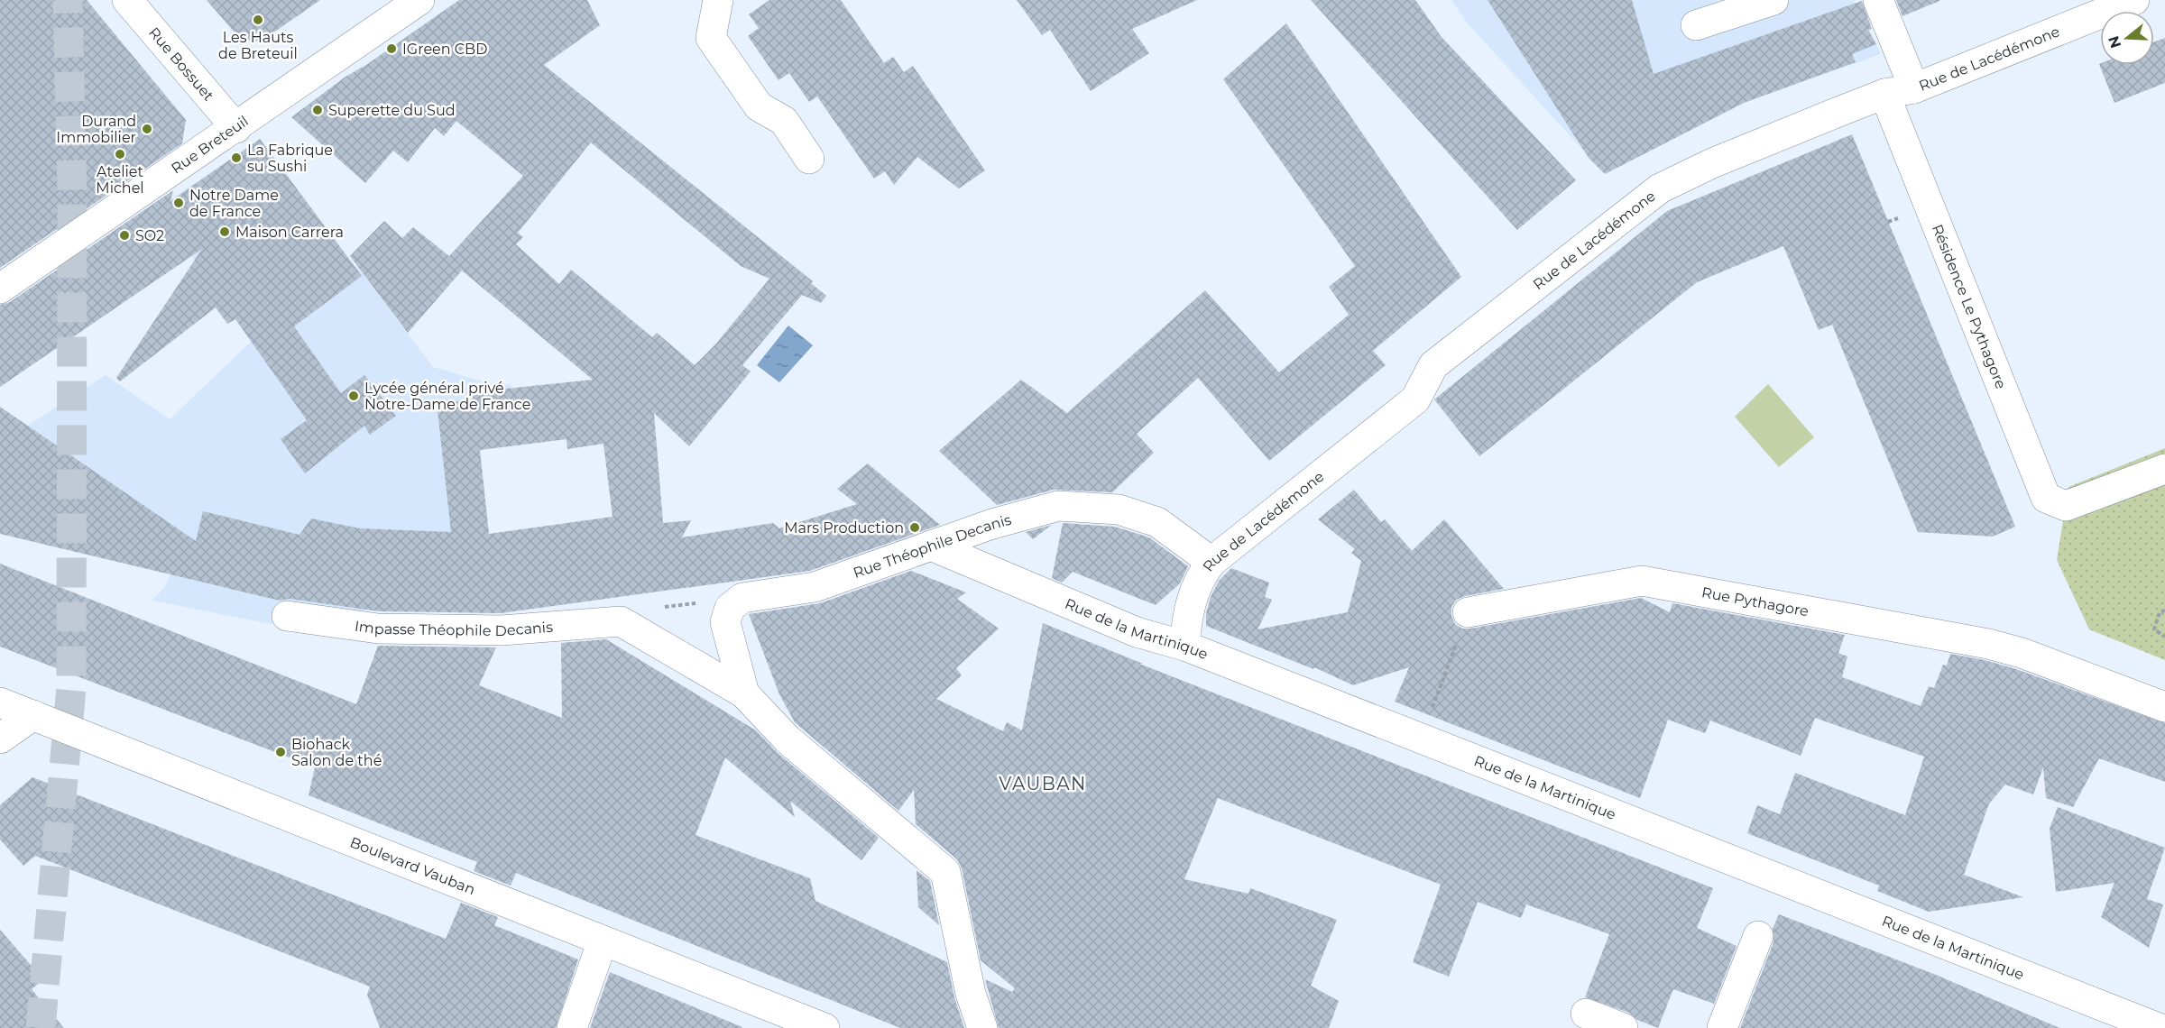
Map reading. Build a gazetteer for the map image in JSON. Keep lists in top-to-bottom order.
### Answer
{
  "streets": {
    "street": [
      "Rue de Lacédémone",
      "Rue Bossuet",
      "Rue Breteuil",
      "Résidence Le Pythagore",
      "Rue Théophile Decanis",
      "Rue Pythagore",
      "Impasse Théophile Decanis",
      "Rue de la Martinique",
      "Boulevard Vauban"
    ]
  },
  "crossings": [
    ["Rue de Lacédémone", "Résidence Le Pythagore"],
    ["Rue de Lacédémone", "Rue Théophile Decanis"],
    ["Rue de Lacédémone", "Rue de la Martinique"],
    ["Rue Bossuet", "Rue Breteuil"],
    ["Rue Théophile Decanis", "Impasse Théophile Decanis"],
    ["Rue Théophile Decanis", "Rue de la Martinique"]
  ],
  "districts": ["VAUBAN"],
  "places": [
    "Les Hauts de Breteuil",
    "IGreen CBD",
    "Superette du Sud",
    "Durand Immobilier",
    "Ateliet Michel",
    "La Fabrique su Sushi",
    "Notre Dame de France",
    "Maison Carrera",
    "SO2",
    "Lycée général privé Notre-Dame de France",
    "Mars Production",
    "Biohack Salon de thé"
  ],
  "north": "left"
}
